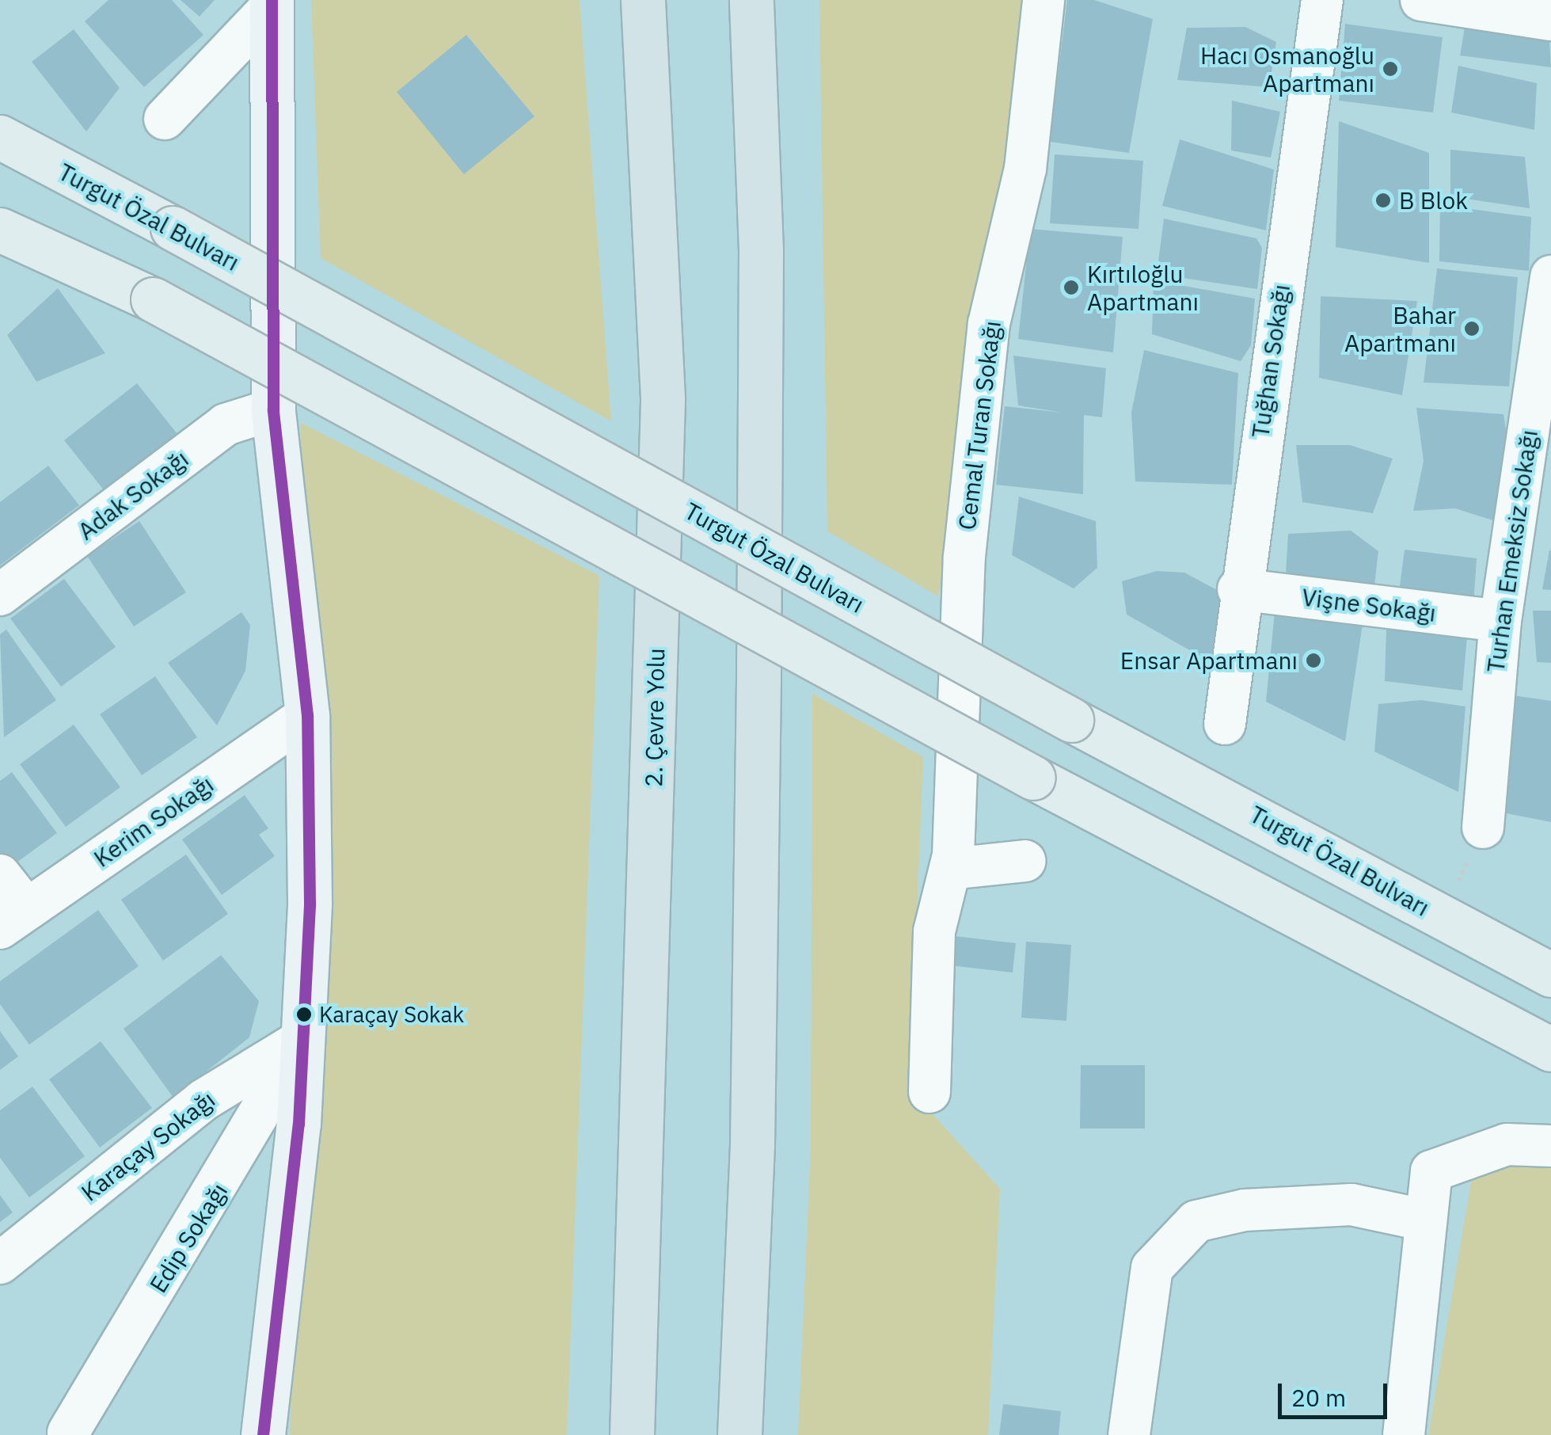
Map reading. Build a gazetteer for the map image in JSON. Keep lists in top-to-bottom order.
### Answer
{
  "streets": {
    "highway": ["2. Çevre Yolu"],
    "main road": ["Turgut Özal Bulvarı"],
    "street": [
      "Tuğhan Sokağı",
      "Cemal Turan Sokağı",
      "Adak Sokağı",
      "Turhan Emeksiz Sokağı",
      "Vişne Sokağı",
      "Kerim Sokağı",
      "Karaçay Sokağı",
      "Edip Sokağı"
    ]
  },
  "crossings": [
    ["Tuğhan Sokağı", "Vişne Sokağı"],
    ["Turhan Emeksiz Sokağı", "Vişne Sokağı"],
    ["Karaçay Sokağı", "Edip Sokağı"]
  ],
  "places": [
    "Hacı Osmanoğlu Apartmanı",
    "B Blok",
    "Kırtıloğlu Apartmanı",
    "Bahar Apartmanı",
    "Ensar Apartmanı",
    "Karaçay Sokak"
  ],
  "scale_bar": "20 m"
}
